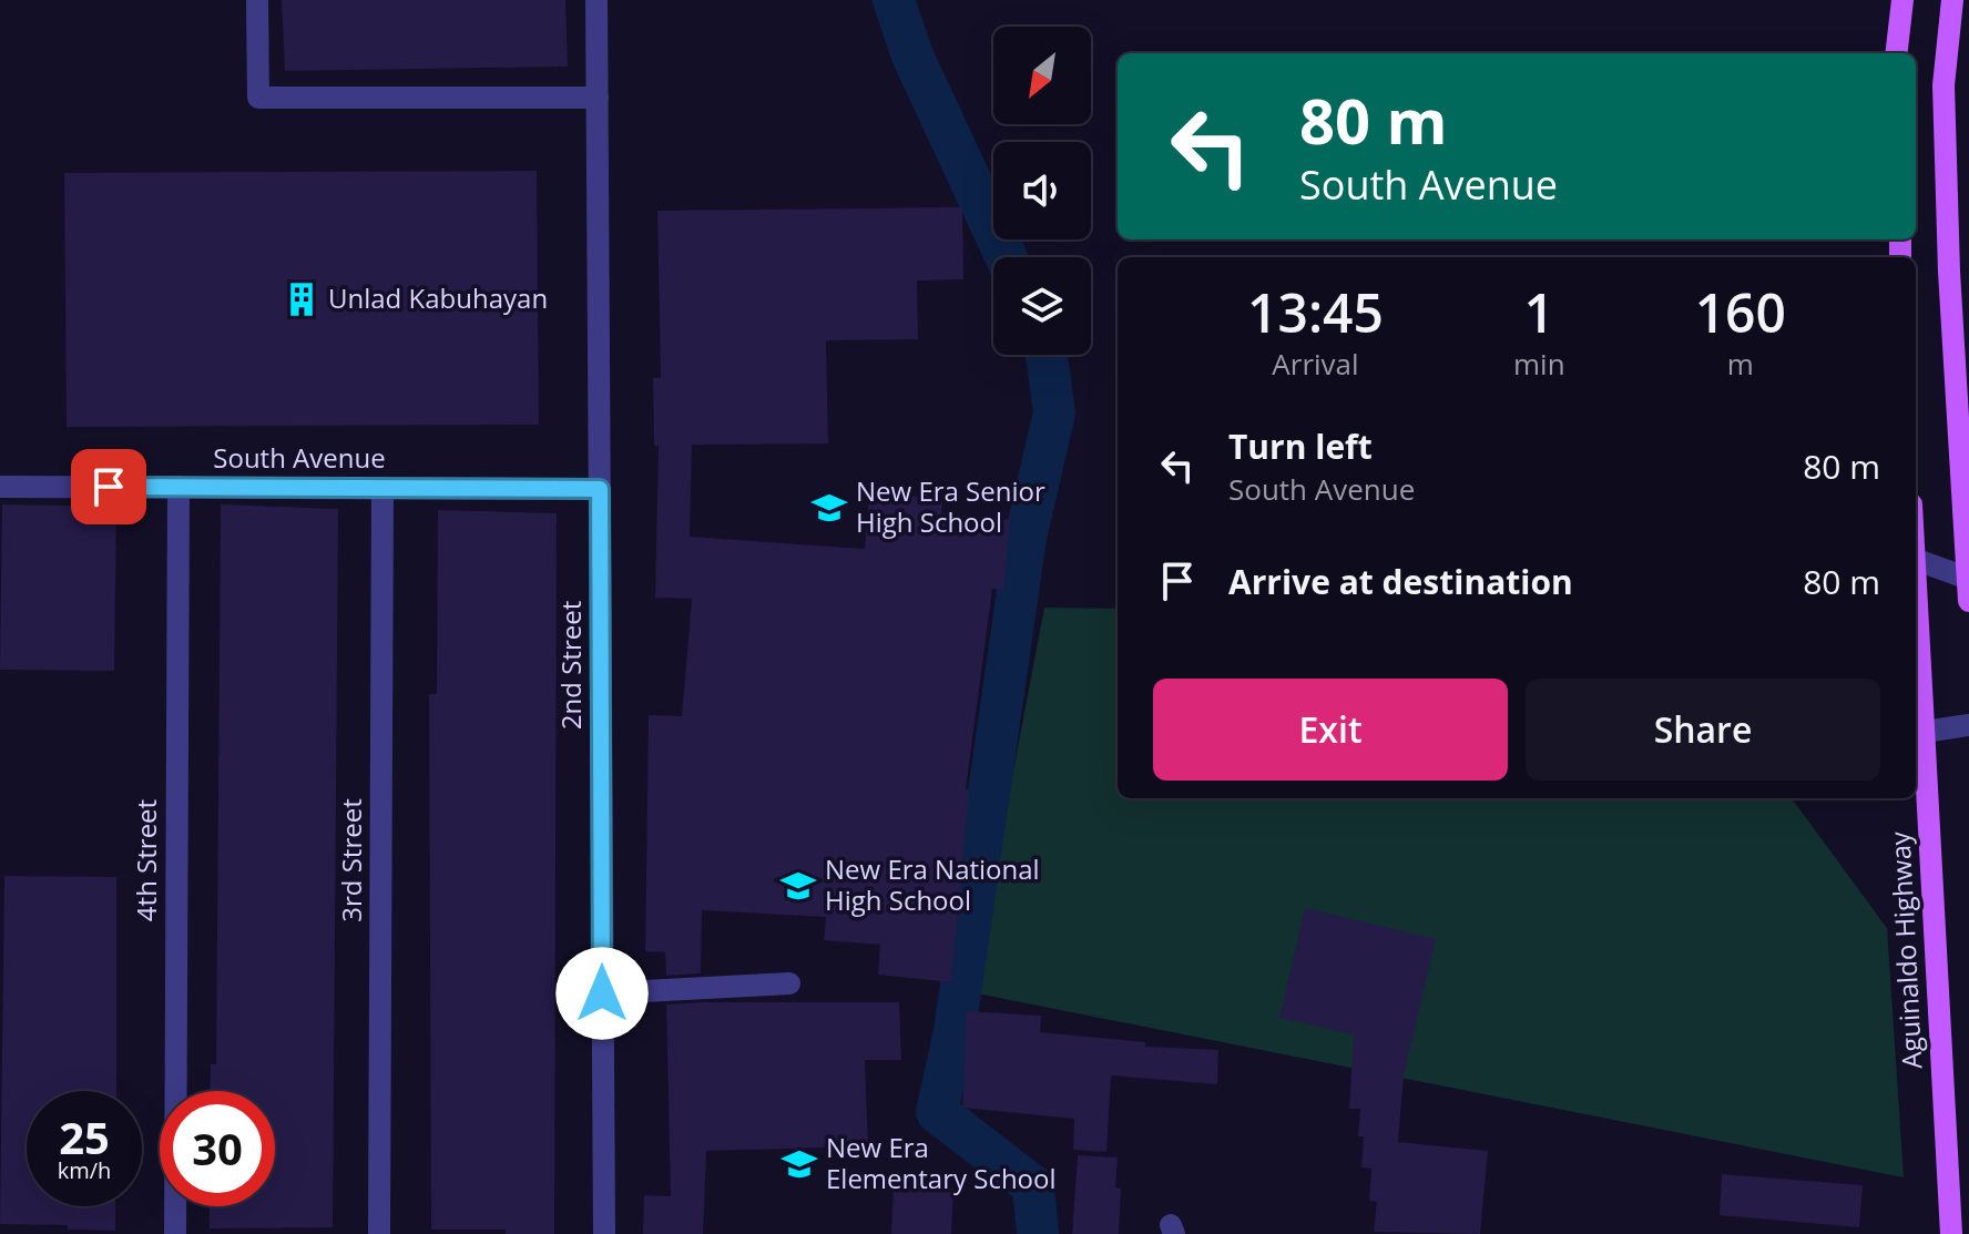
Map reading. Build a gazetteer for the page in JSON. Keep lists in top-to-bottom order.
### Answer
{
  "streets": {
    "main road": ["Aguinaldo Highway"],
    "street": [
      "South Avenue",
      "2nd Street",
      "4th Street",
      "3rd Street"
    ]
  },
  "crossings": [
    ["South Avenue", "2nd Street"],
    ["South Avenue", "4th Street"],
    ["South Avenue", "3rd Street"]
  ],
  "places": {
    "building": ["Unlad Kabuhayan"],
    "school or university": ["New Era Senior High School", "New Era National High School", "New Era Elementary School"]
  },
  "north": "bottom left",
  "page": {
    "turn": ["80 m", "South Avenue"],
    "eta": [
      "13:45",
      "Arrival",
      "1",
      "min",
      "160",
      "m"
    ],
    "list": [
      {
        "name": "Turn left",
        "note": "South Avenue",
        "value": "80 m"
      },
      {
        "name": "Arrive at destination",
        "value": "80 m"
      }
    ],
    "buttons": ["Exit", "Share"],
    "speed": "25 km/h",
    "limit": "30"
  }
}
